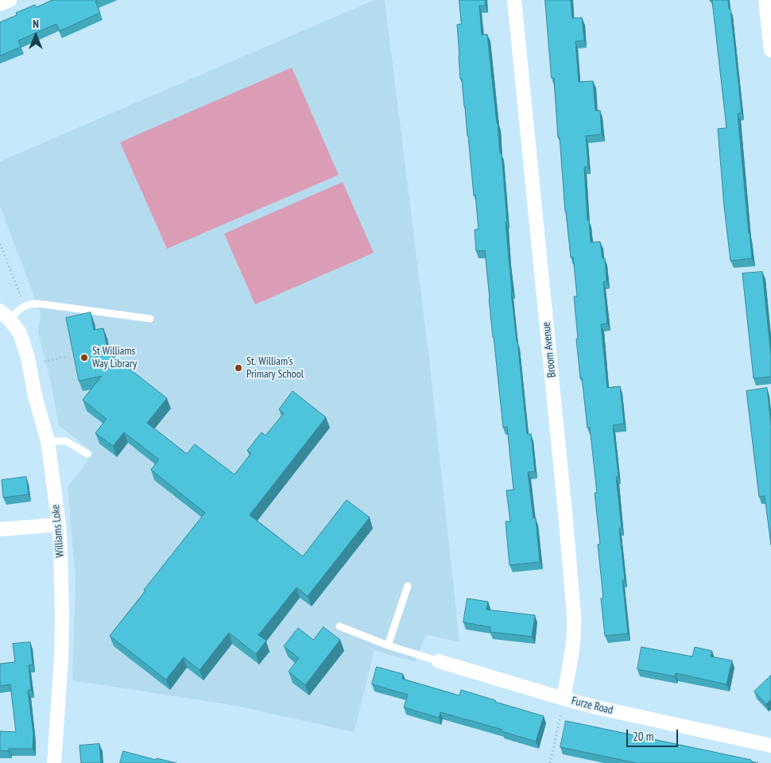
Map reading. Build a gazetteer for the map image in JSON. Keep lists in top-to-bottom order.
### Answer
{
  "streets": {
    "street": ["Broom Avenue", "Williams Loke", "Furze Road"]
  },
  "crossings": [
    ["Broom Avenue", "Furze Road"]
  ],
  "places": ["St Williams Way Library", "St. William's Primary School"],
  "scale_bar": "20 m",
  "north": "top"
}
